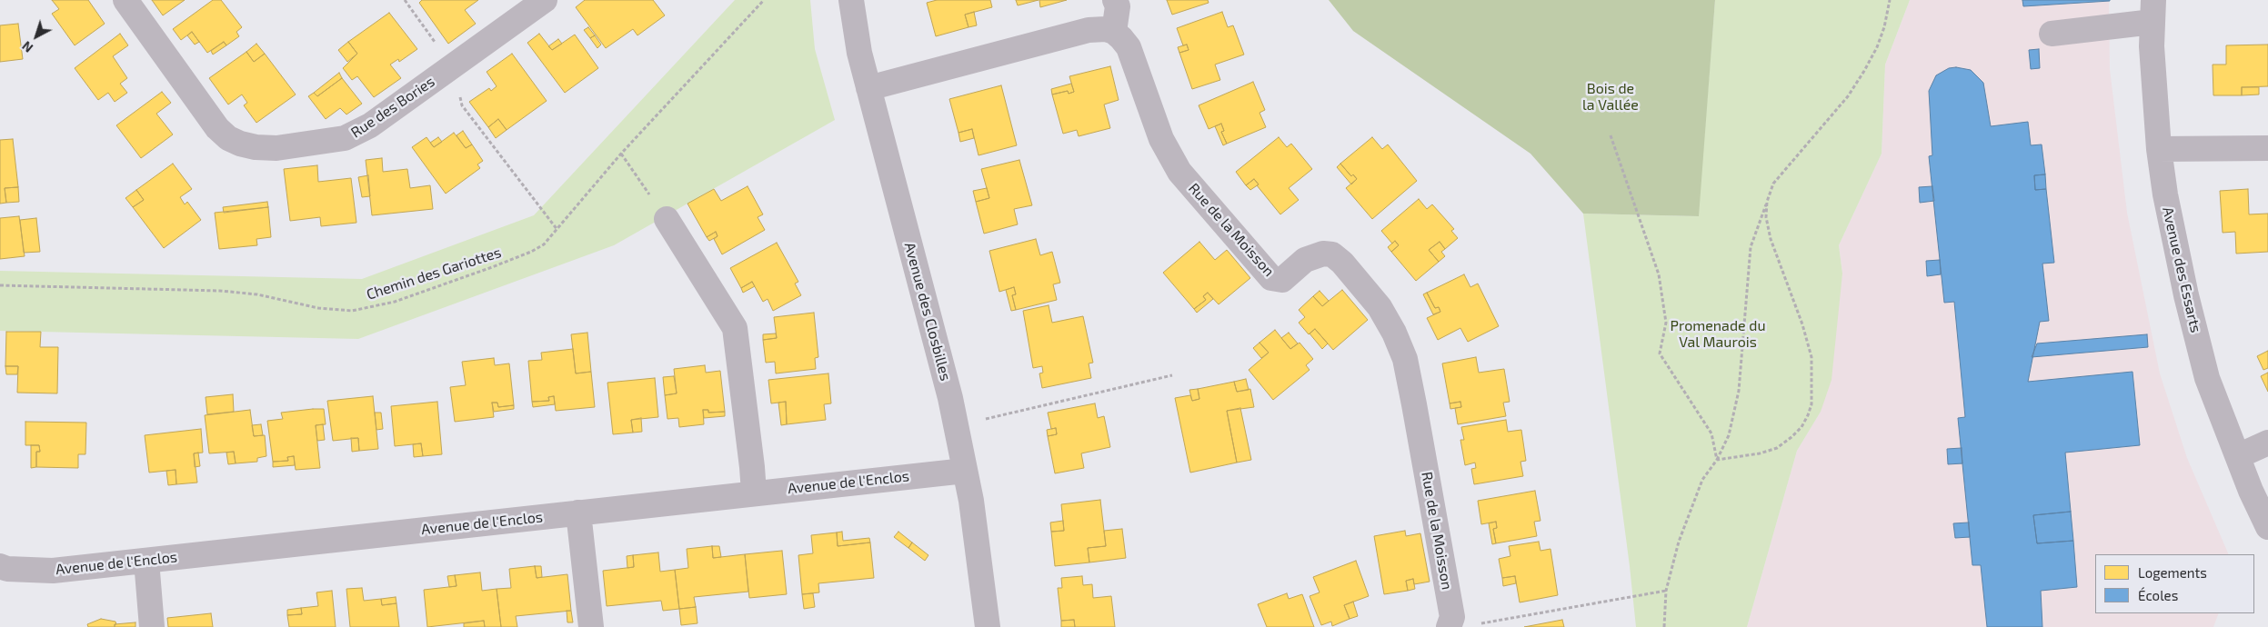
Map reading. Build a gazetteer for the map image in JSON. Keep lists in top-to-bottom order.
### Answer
{
  "streets": {
    "street": [
      "Rue des Bories",
      "Rue de la Moisson",
      "Avenue des Essarts",
      "Avenue des Closbilles",
      "Avenue de l'Enclos"
    ],
    "path": ["Chemin des Gariottes"]
  },
  "crossings": [
    ["Avenue des Closbilles", "Avenue de l'Enclos"]
  ],
  "parks": ["Bois de la Vallée", "Promenade du Val Maurois"],
  "legend": ["Logements", "Écoles"],
  "north": "bottom left"
}
